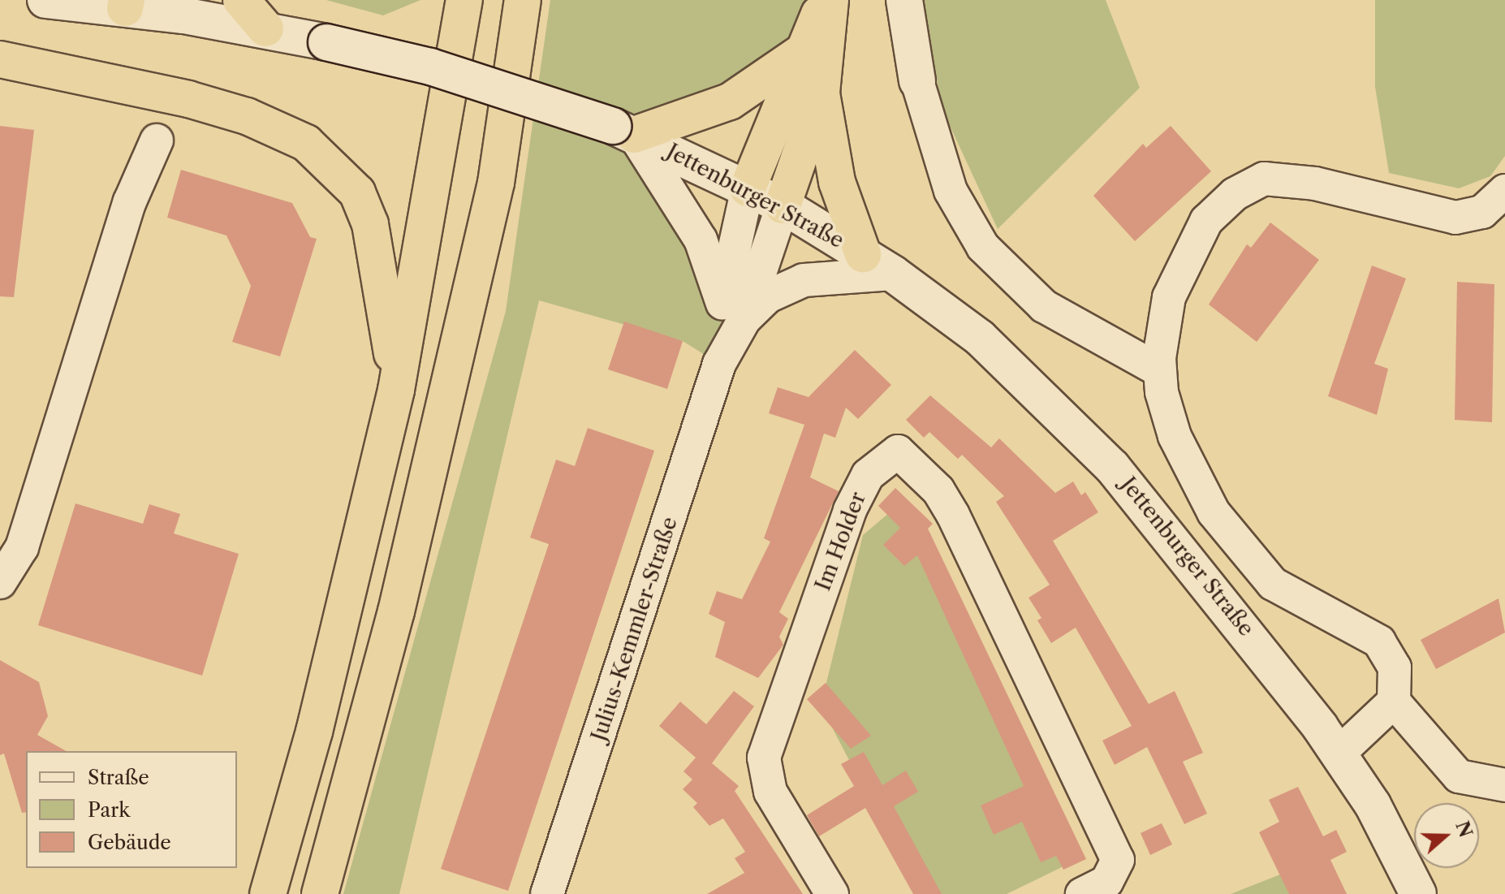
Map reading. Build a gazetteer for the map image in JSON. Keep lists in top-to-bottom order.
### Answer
{
  "streets": {
    "street": ["Jettenburger Straße", "Im Holder", "Julius-Kemmler-Straße"]
  },
  "crossings": [
    ["Jettenburger Straße", "Julius-Kemmler-Straße"]
  ],
  "legend": ["Straße", "Park", "Gebäude"],
  "north": "right"
}
